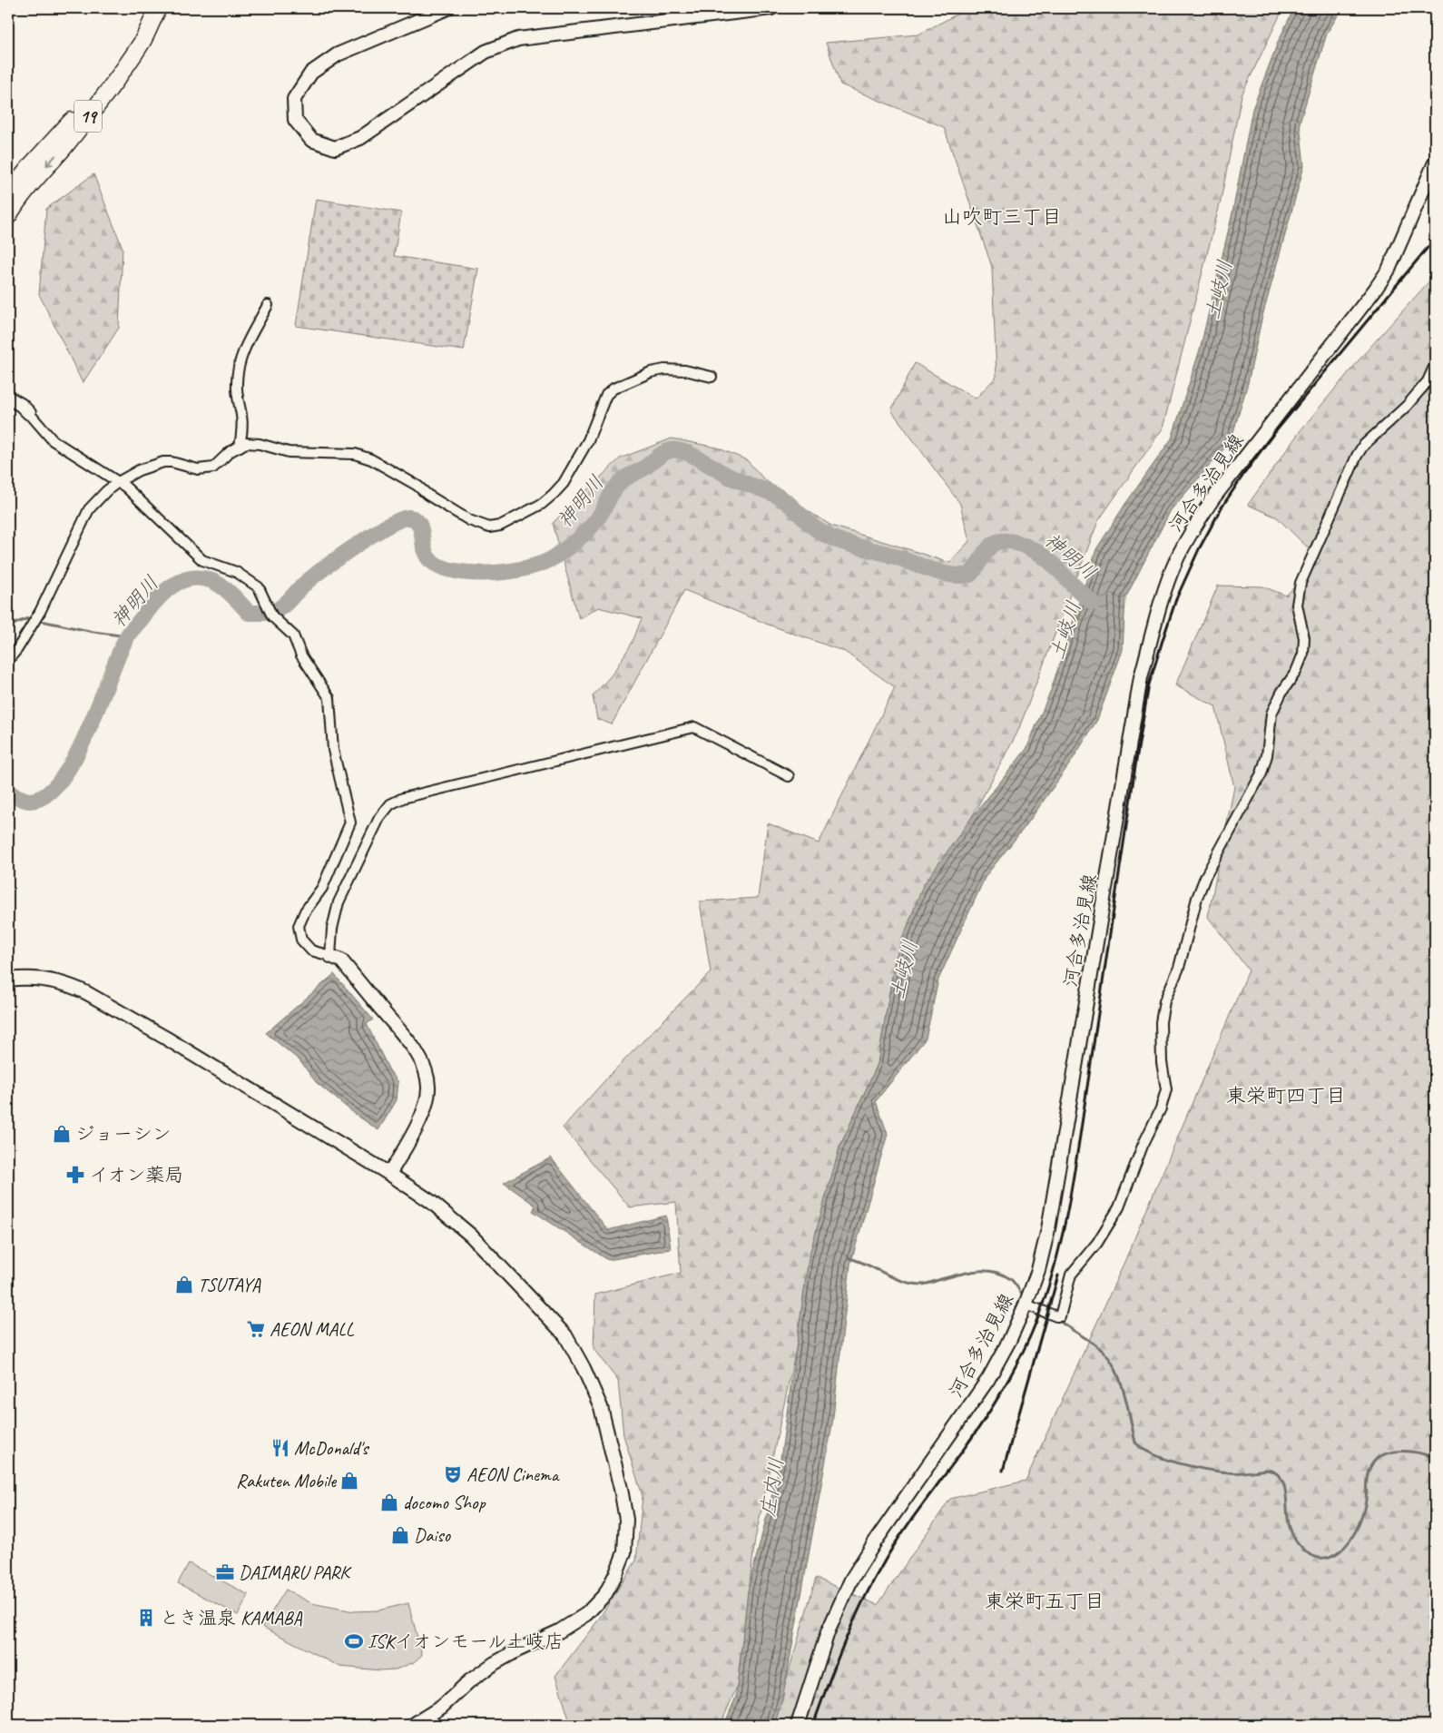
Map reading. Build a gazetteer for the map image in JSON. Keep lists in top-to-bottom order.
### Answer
{
  "streets": {
    "highway": ["19"],
    "street": ["河合多治見線"]
  },
  "districts": ["山吹町三丁目", "東栄町四丁目", "東栄町五丁目"],
  "water": ["土岐川", "神明川", "庄内川"],
  "places": {
    "shop": [
      "ジョーシン",
      "TSUTAYA",
      "Rakuten Mobile",
      "docomo Shop",
      "Daiso"
    ],
    "pharmacy": ["イオン薬局"],
    "supermarket": ["AEON MALL"],
    "restaurant": ["McDonald's"],
    "theatre": ["AEON Cinema"],
    "office": ["DAIMARU PARK"],
    "building": ["とき温泉 KAMABA"],
    "sports": ["ISKイオンモール土岐店"]
  }
}
